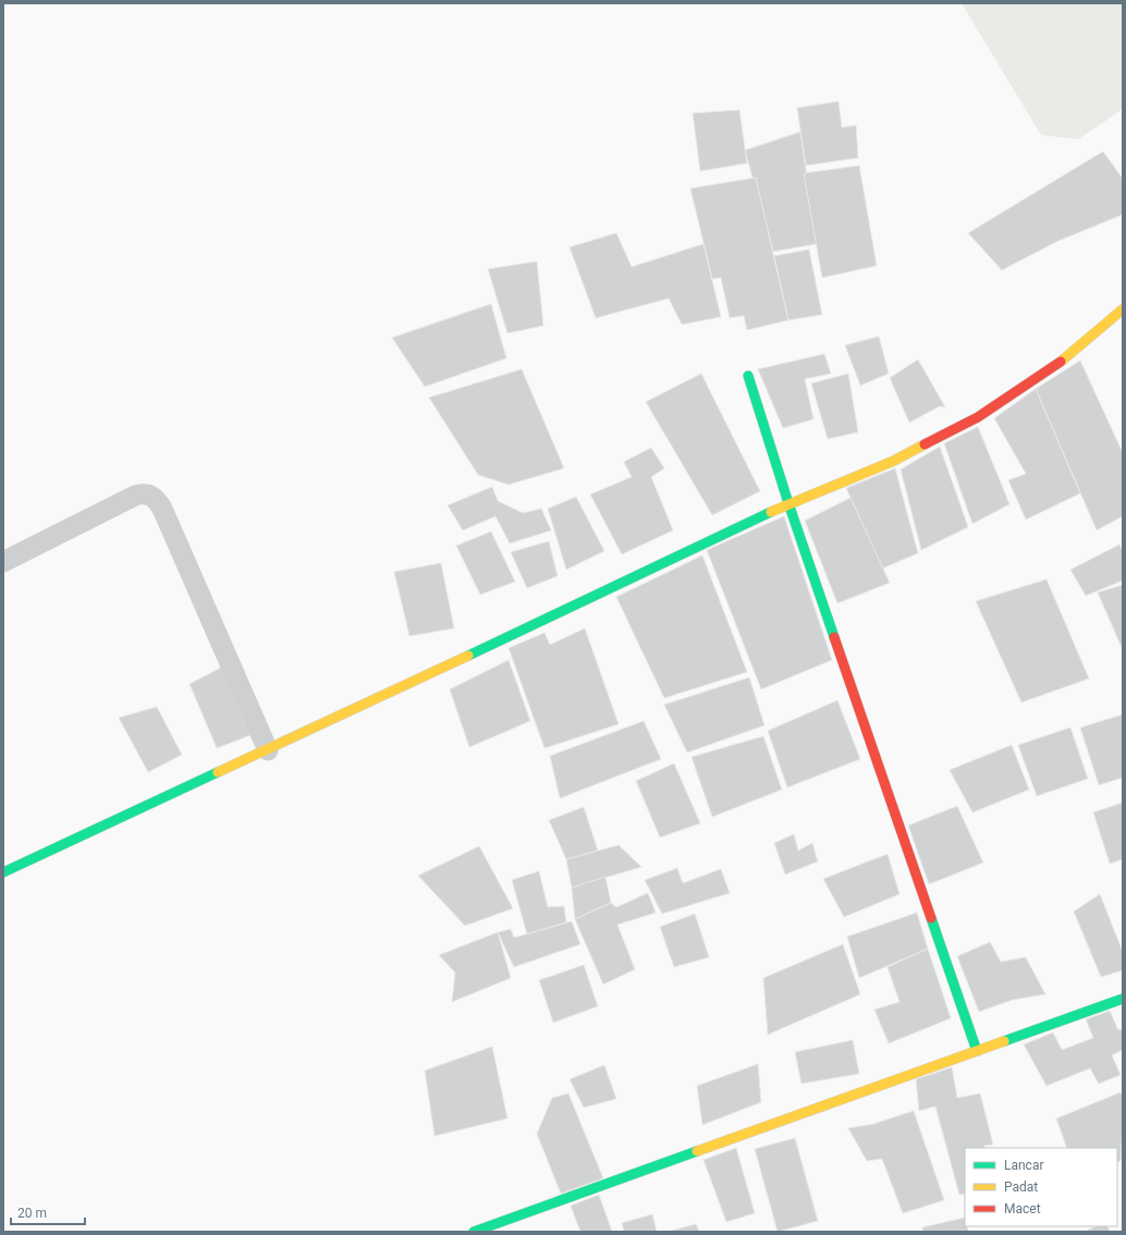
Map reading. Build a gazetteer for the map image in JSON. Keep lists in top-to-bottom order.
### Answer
{
  "legend": ["Lancar", "Padat", "Macet"],
  "scale_bar": "20 m"
}
